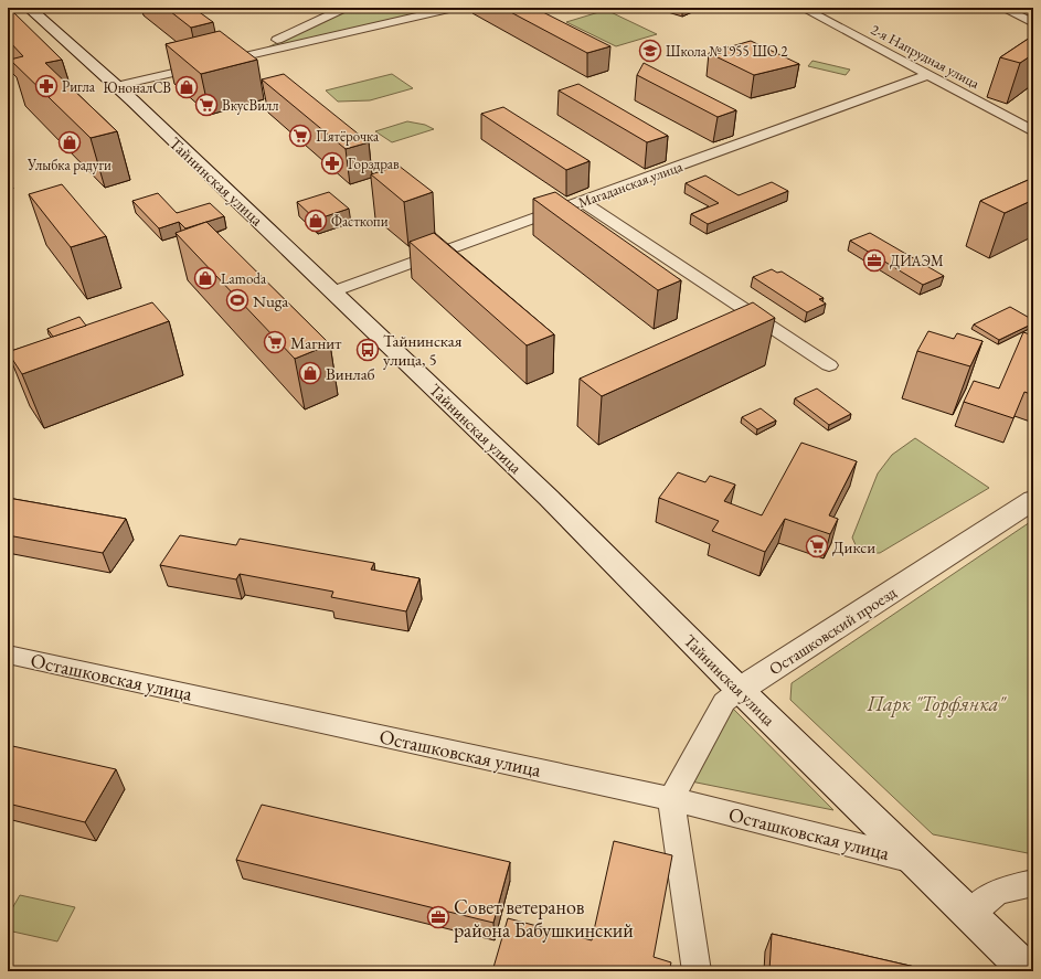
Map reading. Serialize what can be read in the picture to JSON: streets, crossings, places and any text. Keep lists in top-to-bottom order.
{
  "streets": {
    "main road": ["Тайнинская улица", "Осташковский проезд"],
    "street": ["2-я Напрудная улица", "Магаданская улица", "Осташковская улица"]
  },
  "crossings": [
    ["2-я Напрудная улица", "Магаданская улица"],
    ["Тайнинская улица", "Магаданская улица"],
    ["Тайнинская улица", "Осташковский проезд"],
    ["Тайнинская улица", "Осташковская улица"],
    ["Осташковский проезд", "Осташковская улица"]
  ],
  "parks": ["Парк \"Торфянка\""],
  "places": {
    "school or university": ["Школа №1955 ШО 2"],
    "pharmacy": ["Ригла", "Горздрав"],
    "shop": [
      "ЮноналСВ",
      "Улыбка радуги",
      "Фасткопи",
      "Lamoda",
      "Винлаб"
    ],
    "supermarket": [
      "ВкусВилл",
      "Пятёрочка",
      "Магнит",
      "Дикси"
    ],
    "office": ["ДИАЭМ", "Совет ветеранов района Бабушкинский"],
    "sports": ["Nuga"],
    "bus stop": ["Тайнинская улица, 5"]
  }
}
